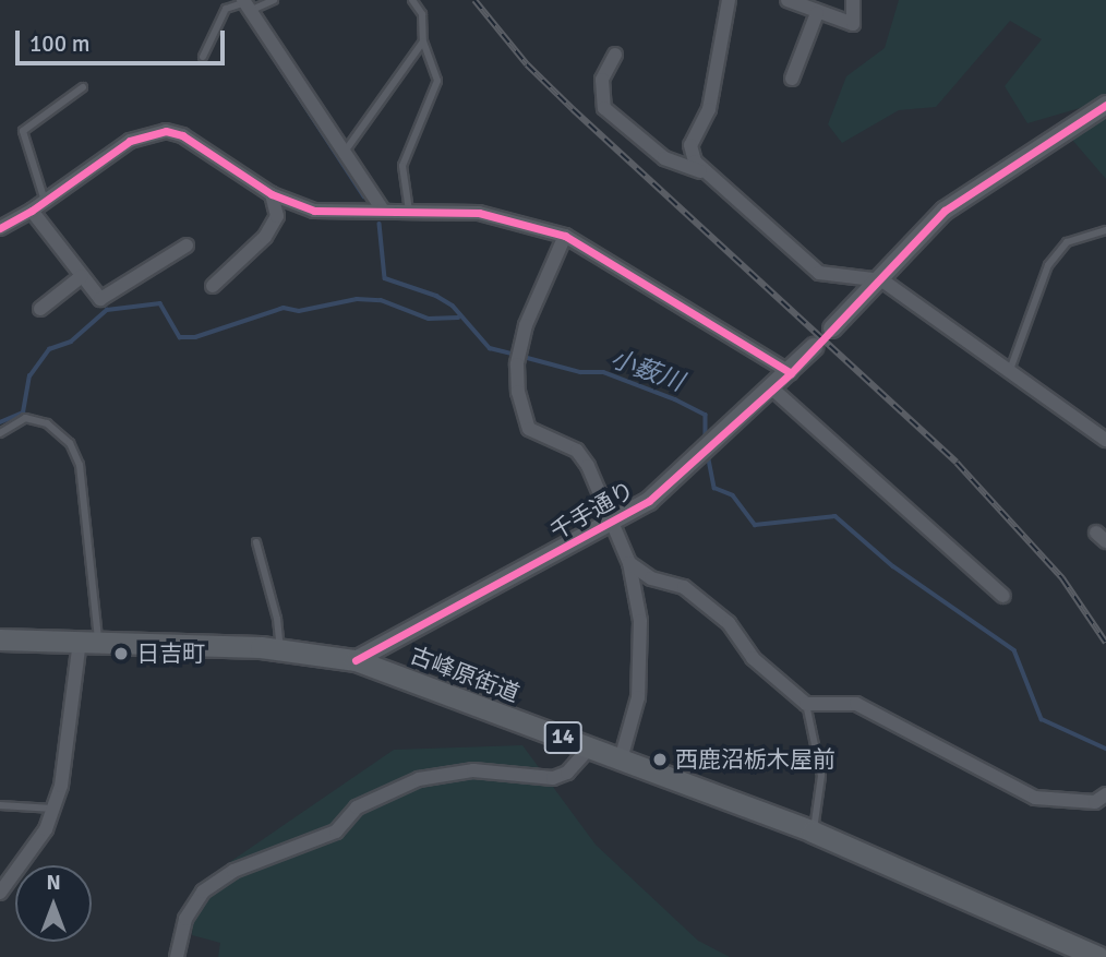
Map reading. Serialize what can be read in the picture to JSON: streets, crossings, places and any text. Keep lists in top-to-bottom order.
{
  "streets": {
    "main road": ["古峰原街道", "14"],
    "street": ["千手通り"]
  },
  "crossings": [
    ["千手通り", "古峰原街道"]
  ],
  "water": ["小薮川"],
  "places": ["日吉町", "西鹿沼栃木屋前"],
  "scale_bar": "100 m",
  "north": "top"
}
